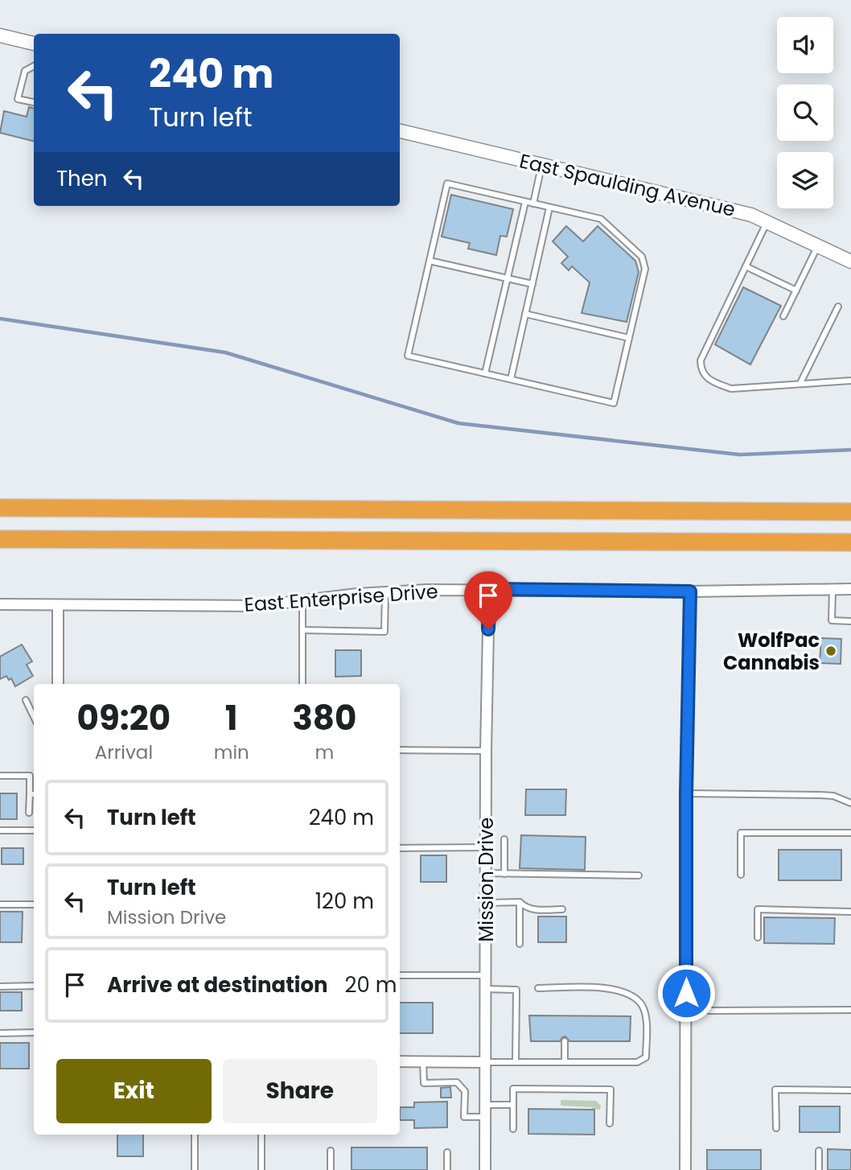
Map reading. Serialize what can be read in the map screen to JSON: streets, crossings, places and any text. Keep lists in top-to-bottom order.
{
  "streets": {
    "street": ["East Spaulding Avenue", "East Enterprise Drive", "Mission Drive"]
  },
  "crossings": [
    ["East Enterprise Drive", "Mission Drive"]
  ],
  "places": ["WolfPac Cannabis"],
  "page": {
    "turn": ["240 m", "Turn left"],
    "then": "Then",
    "eta": [
      "09:20",
      "Arrival",
      "1",
      "min",
      "380",
      "m"
    ],
    "list": [
      {
        "name": "Turn left",
        "value": "240 m"
      },
      {
        "name": "Turn left",
        "note": "Mission Drive",
        "value": "120 m"
      },
      {
        "name": "Arrive at destination",
        "value": "20 m"
      }
    ],
    "buttons": ["Exit", "Share"]
  }
}
